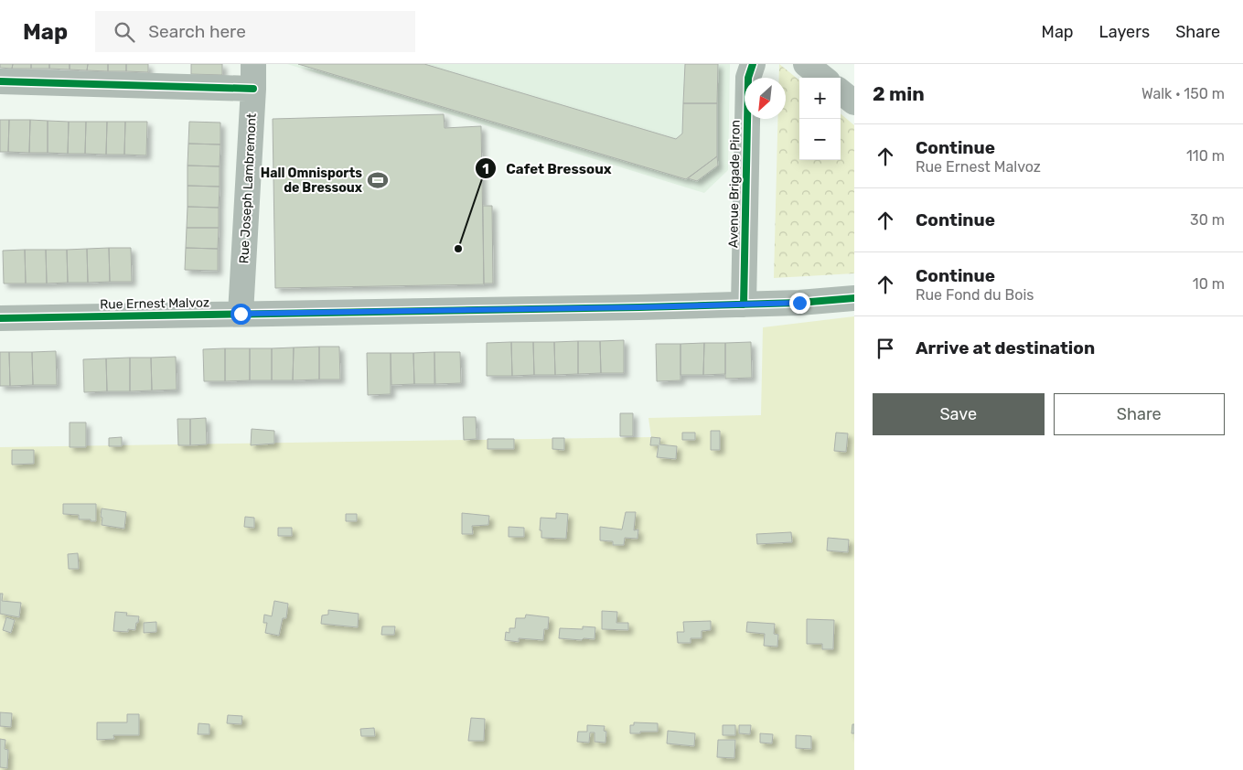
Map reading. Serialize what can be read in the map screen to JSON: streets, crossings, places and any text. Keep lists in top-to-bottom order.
{
  "streets": {
    "street": ["Avenue Brigade Piron", "Rue Joseph Lambremont", "Rue Ernest Malvoz"]
  },
  "crossings": [
    ["Avenue Brigade Piron", "Rue Ernest Malvoz"],
    ["Rue Joseph Lambremont", "Rue Ernest Malvoz"]
  ],
  "places": {
    "sports": ["Hall Omnisports de Bressoux"],
    "other": ["Cafet Bressoux"]
  },
  "north": "bottom left",
  "page": {
    "header": "Map",
    "search": "Search here",
    "nav": ["Map", "Layers", "Share"],
    "heading": ["2 min", "Walk · 150 m"],
    "map_buttons": ["+", "−"],
    "list": [
      ["Continue", "Rue Ernest Malvoz", "110 m"],
      ["Continue", "30 m"],
      ["Continue", "Rue Fond du Bois", "10 m"],
      "Arrive at destination"
    ],
    "buttons": ["Save", "Share"]
  }
}
